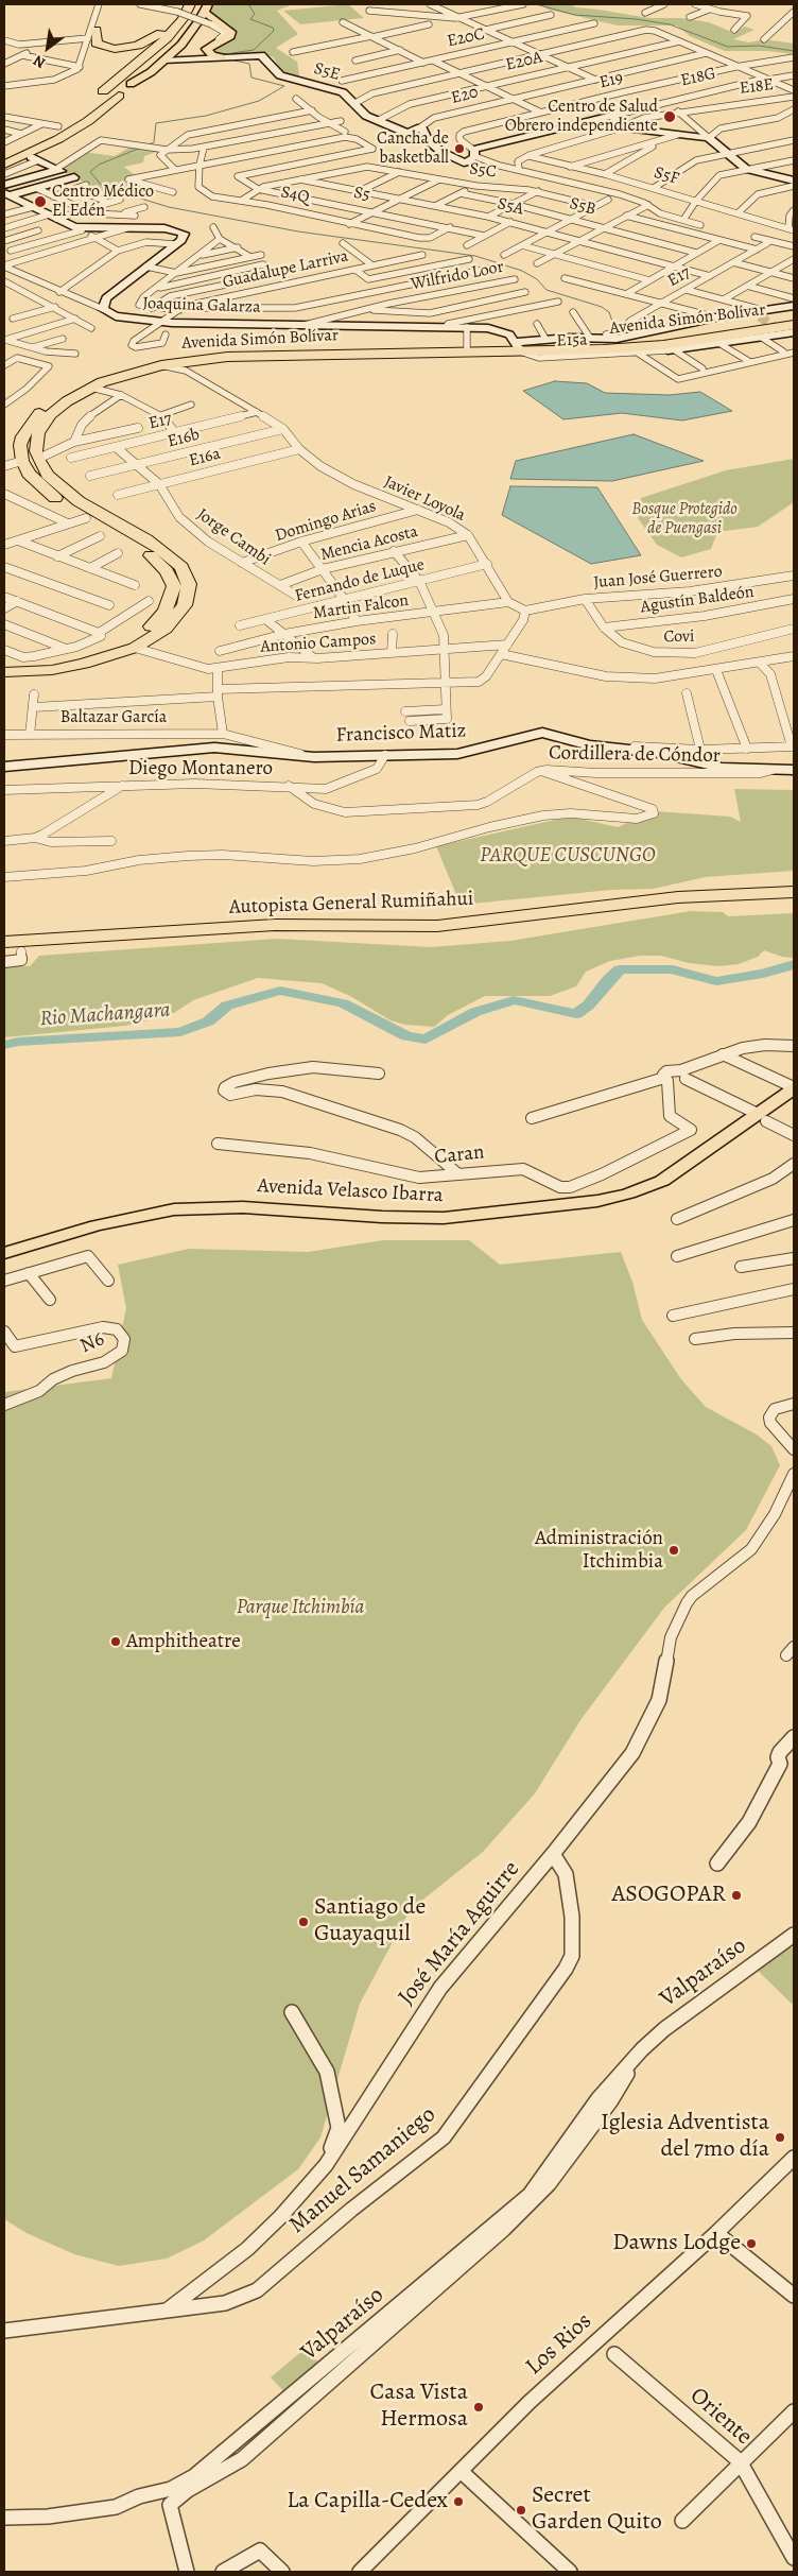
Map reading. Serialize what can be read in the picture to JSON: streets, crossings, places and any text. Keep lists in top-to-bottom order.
{
  "streets": {
    "highway": ["Avenida Simón Bolívar", "Autopista General Rumiñahui"],
    "main road": ["Avenida Velasco Ibarra"],
    "street": [
      "E20C",
      "E20A",
      "S5E",
      "E18G",
      "E19",
      "E18E",
      "E20",
      "S5C",
      "S5F",
      "S5",
      "S4Q",
      "S5A",
      "S5B",
      "Guadalupe Larriva",
      "Wilfrido Loor",
      "E17",
      "Joaquina Galarza",
      "E15a",
      "E16b",
      "E16a",
      "Javier Loyola",
      "Domingo Arias",
      "Jorge Cambi",
      "Mencia Acosta",
      "Juan José Guerrero",
      "Fernando de Luque",
      "Agustín Baldeón",
      "Martin Falcon",
      "Covi",
      "Antonio Campos",
      "Baltazar García",
      "Francisco Matiz",
      "Cordillera de Cóndor",
      "Diego Montanero",
      "Caran",
      "N6",
      "José María Aguirre",
      "Valparaíso",
      "Manuel Samaniego",
      "Los Rios",
      "Oriente"
    ]
  },
  "crossings": [
    ["E20A", "S5E"],
    ["S5E", "E18G"],
    ["S5E", "E20"],
    ["E18G", "E19"],
    ["E18G", "E20"],
    ["E18E", "S5F"],
    ["S5C", "S5A"],
    ["S5", "S4Q"],
    ["S5A", "E17"],
    ["Guadalupe Larriva", "Joaquina Galarza"],
    ["Wilfrido Loor", "Joaquina Galarza"],
    ["E17", "Javier Loyola"],
    ["E17", "Jorge Cambi"],
    ["Joaquina Galarza", "Avenida Simón Bolívar"],
    ["Avenida Simón Bolívar", "E15a"],
    ["Avenida Simón Bolívar", "Javier Loyola"],
    ["E16b", "Javier Loyola"],
    ["E16b", "Jorge Cambi"],
    ["E16a", "Javier Loyola"],
    ["E16a", "Jorge Cambi"],
    ["Javier Loyola", "Domingo Arias"],
    ["Javier Loyola", "Mencia Acosta"],
    ["Javier Loyola", "Fernando de Luque"],
    ["Javier Loyola", "Martin Falcon"],
    ["Domingo Arias", "Jorge Cambi"],
    ["Jorge Cambi", "Mencia Acosta"],
    ["Juan José Guerrero", "Covi"],
    ["Agustín Baldeón", "Covi"],
    ["Baltazar García", "Francisco Matiz"],
    ["Francisco Matiz", "Cordillera de Cóndor"],
    ["Francisco Matiz", "Diego Montanero"],
    ["Cordillera de Cóndor", "Diego Montanero"],
    ["José María Aguirre", "Manuel Samaniego"]
  ],
  "water": ["Rio Machangara"],
  "parks": ["Bosque Protegido de Puengasi", "PARQUE CUSCUNGO", "Parque Itchimbía"],
  "places": [
    "Centro de Salud Obrero independiente",
    "Cancha de basketball",
    "Centro Médico El Edén",
    "Administración Itchimbia",
    "Amphitheatre",
    "ASOGOPAR",
    "Santiago de Guayaquil",
    "Iglesia Adventista del 7mo día",
    "Dawns Lodge",
    "Casa Vista Hermosa",
    "La Capilla-Cedex",
    "Secret Garden Quito"
  ],
  "north": "bottom left"
}
